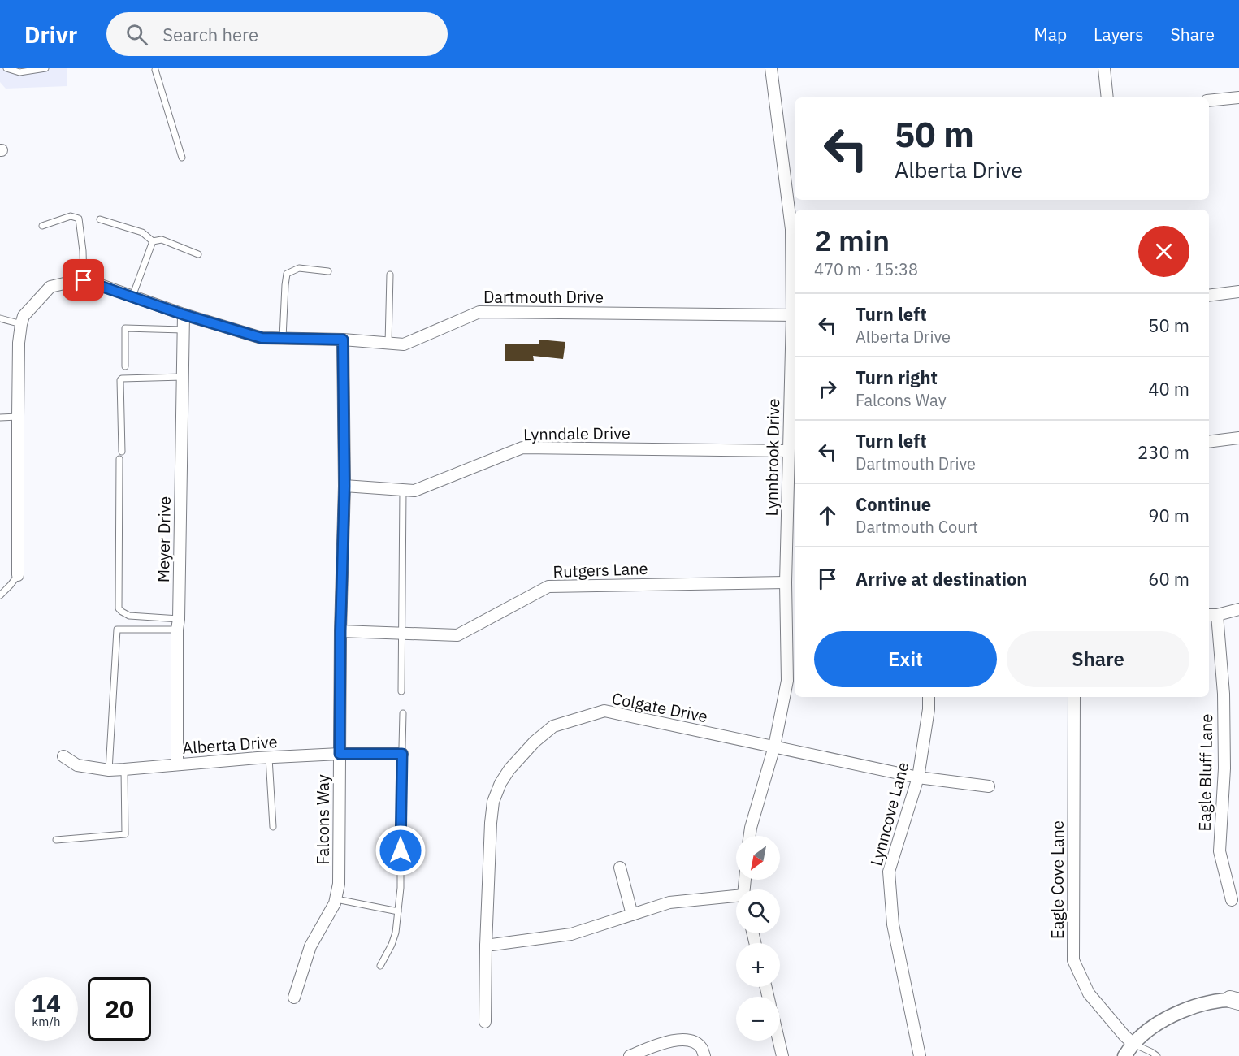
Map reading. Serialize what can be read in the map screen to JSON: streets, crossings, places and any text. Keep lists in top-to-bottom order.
{
  "streets": {
    "street": [
      "Dartmouth Drive",
      "Lynndale Drive",
      "Lynnbrook Drive",
      "Meyer Drive",
      "Rutgers Lane",
      "Colgate Drive",
      "Alberta Drive",
      "Eagle Bluff Lane",
      "Lynncove Lane",
      "Falcons Way",
      "Eagle Cove Lane"
    ]
  },
  "crossings": [
    ["Dartmouth Drive", "Lynnbrook Drive"],
    ["Dartmouth Drive", "Meyer Drive"],
    ["Dartmouth Drive", "Falcons Way"],
    ["Lynndale Drive", "Lynnbrook Drive"],
    ["Lynndale Drive", "Falcons Way"],
    ["Lynnbrook Drive", "Rutgers Lane"],
    ["Lynnbrook Drive", "Colgate Drive"],
    ["Meyer Drive", "Alberta Drive"],
    ["Rutgers Lane", "Falcons Way"],
    ["Colgate Drive", "Lynncove Lane"],
    ["Alberta Drive", "Falcons Way"]
  ],
  "north": "bottom left",
  "page": {
    "header": "Drivr",
    "search": "Search here",
    "nav": ["Map", "Layers", "Share"],
    "turn": ["50 m", "Alberta Drive"],
    "heading": ["2 min", "470 m · 15:38"],
    "list": [
      {
        "name": "Turn left",
        "note": "Alberta Drive",
        "value": "50 m"
      },
      {
        "name": "Turn right",
        "note": "Falcons Way",
        "value": "40 m"
      },
      {
        "name": "Turn left",
        "note": "Dartmouth Drive",
        "value": "230 m"
      },
      {
        "name": "Continue",
        "note": "Dartmouth Court",
        "value": "90 m"
      },
      {
        "name": "Arrive at destination",
        "value": "60 m"
      }
    ],
    "buttons": ["Exit", "Share"],
    "map_buttons": ["+", "−"],
    "speed": "14 km/h",
    "limit": "20"
  }
}
